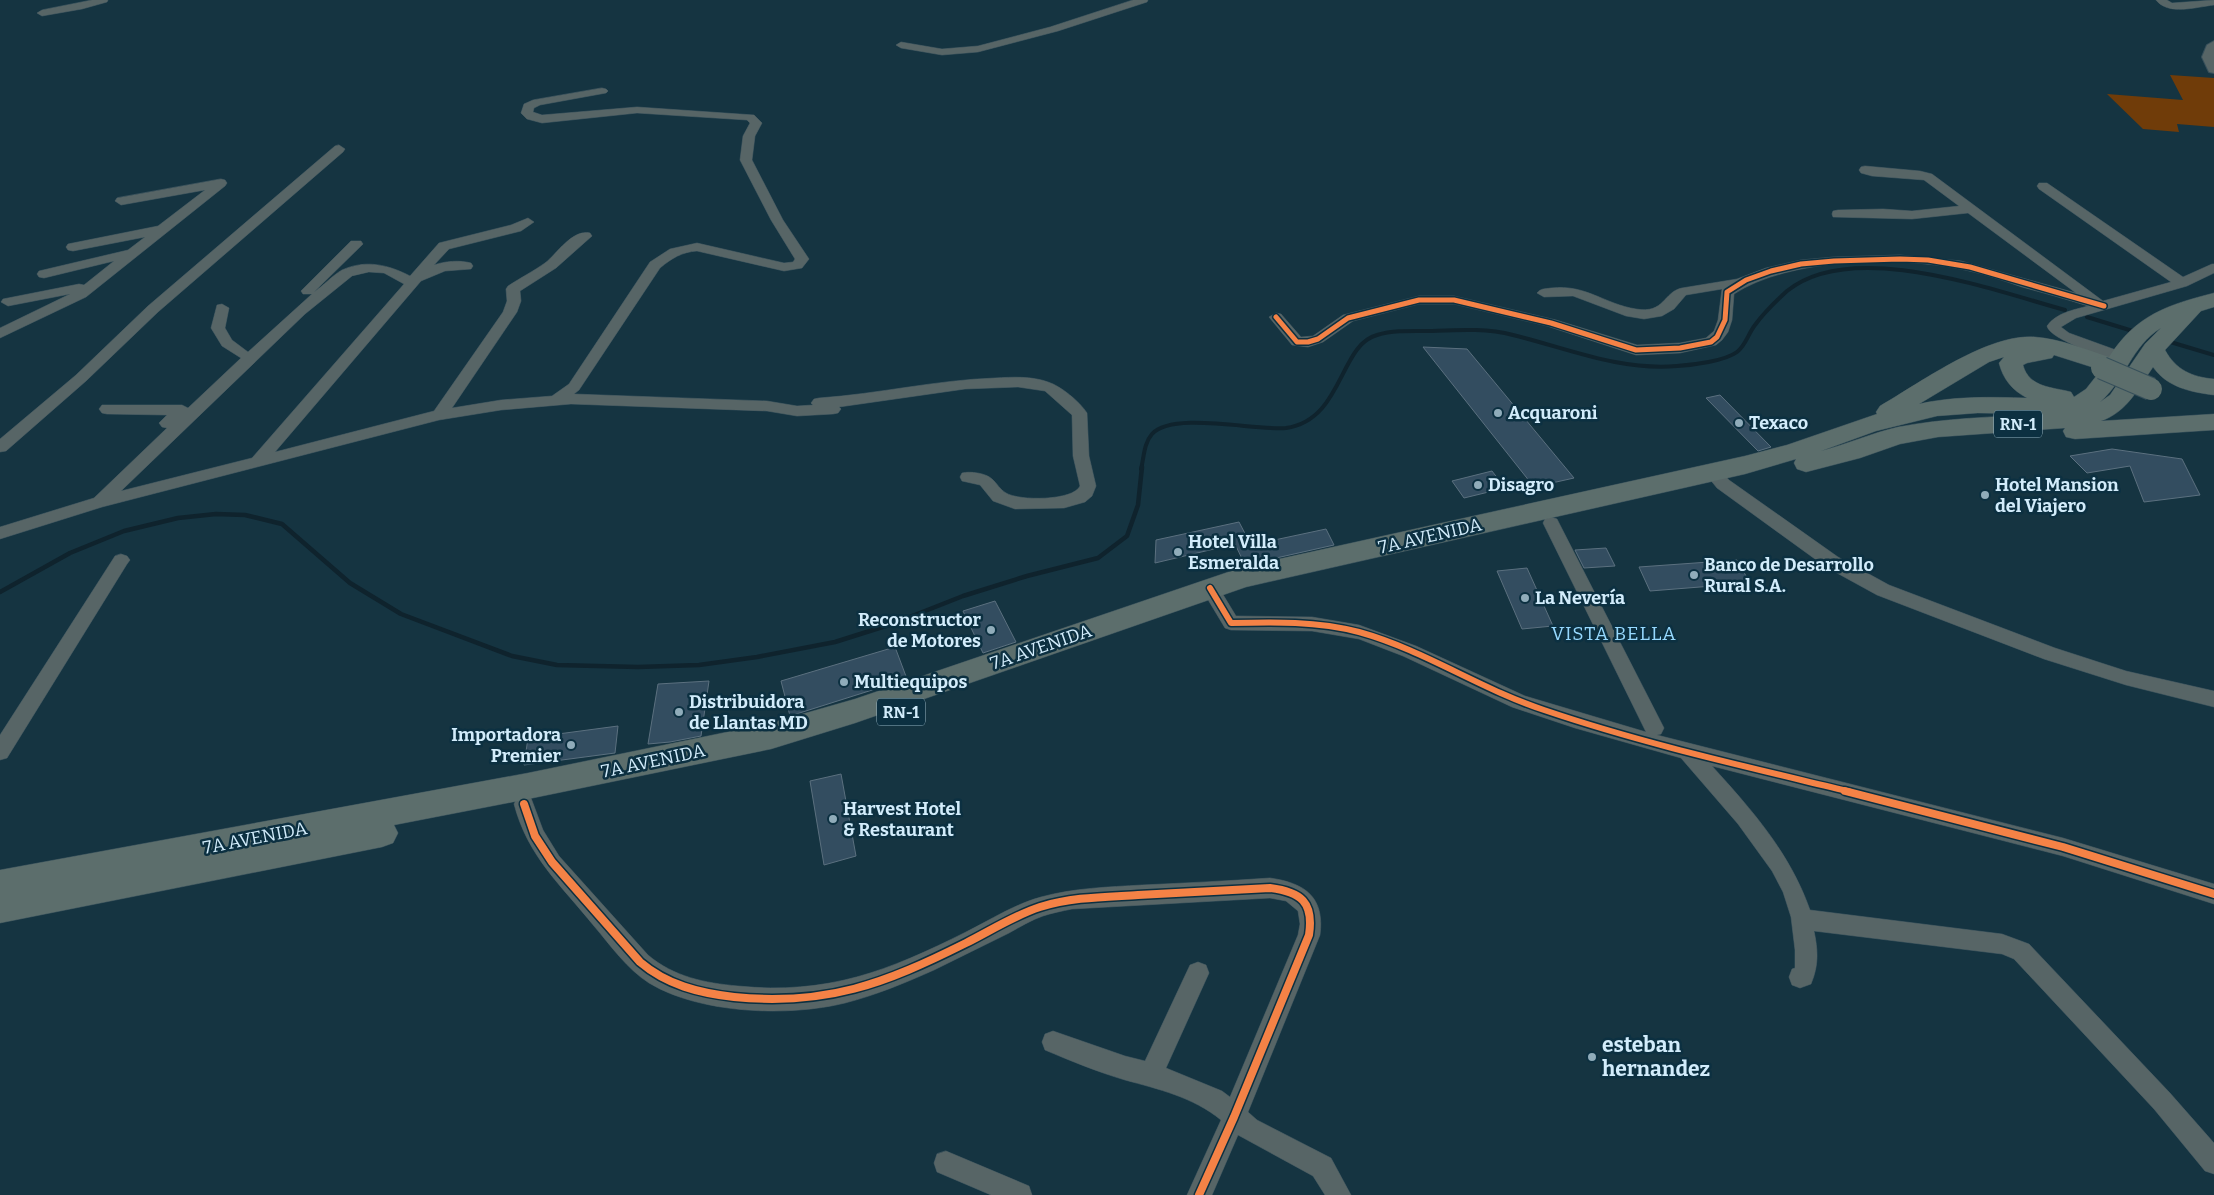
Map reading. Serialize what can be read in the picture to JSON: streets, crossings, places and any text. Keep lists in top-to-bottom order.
{
  "streets": {
    "main road": ["RN-1", "7A AVENIDA"]
  },
  "crossings": [
    ["RN-1", "7A AVENIDA"]
  ],
  "districts": ["VISTA BELLA"],
  "places": [
    "Acquaroni",
    "Texaco",
    "Disagro",
    "Hotel Mansion del Viajero",
    "Hotel Villa Esmeralda",
    "Banco de Desarrollo Rural S.A.",
    "La Nevería",
    "Reconstructor de Motores",
    "Multiequipos",
    "Distribuidora de Llantas MD",
    "Importadora Premier",
    "Harvest Hotel & Restaurant",
    "esteban hernandez"
  ]
}
